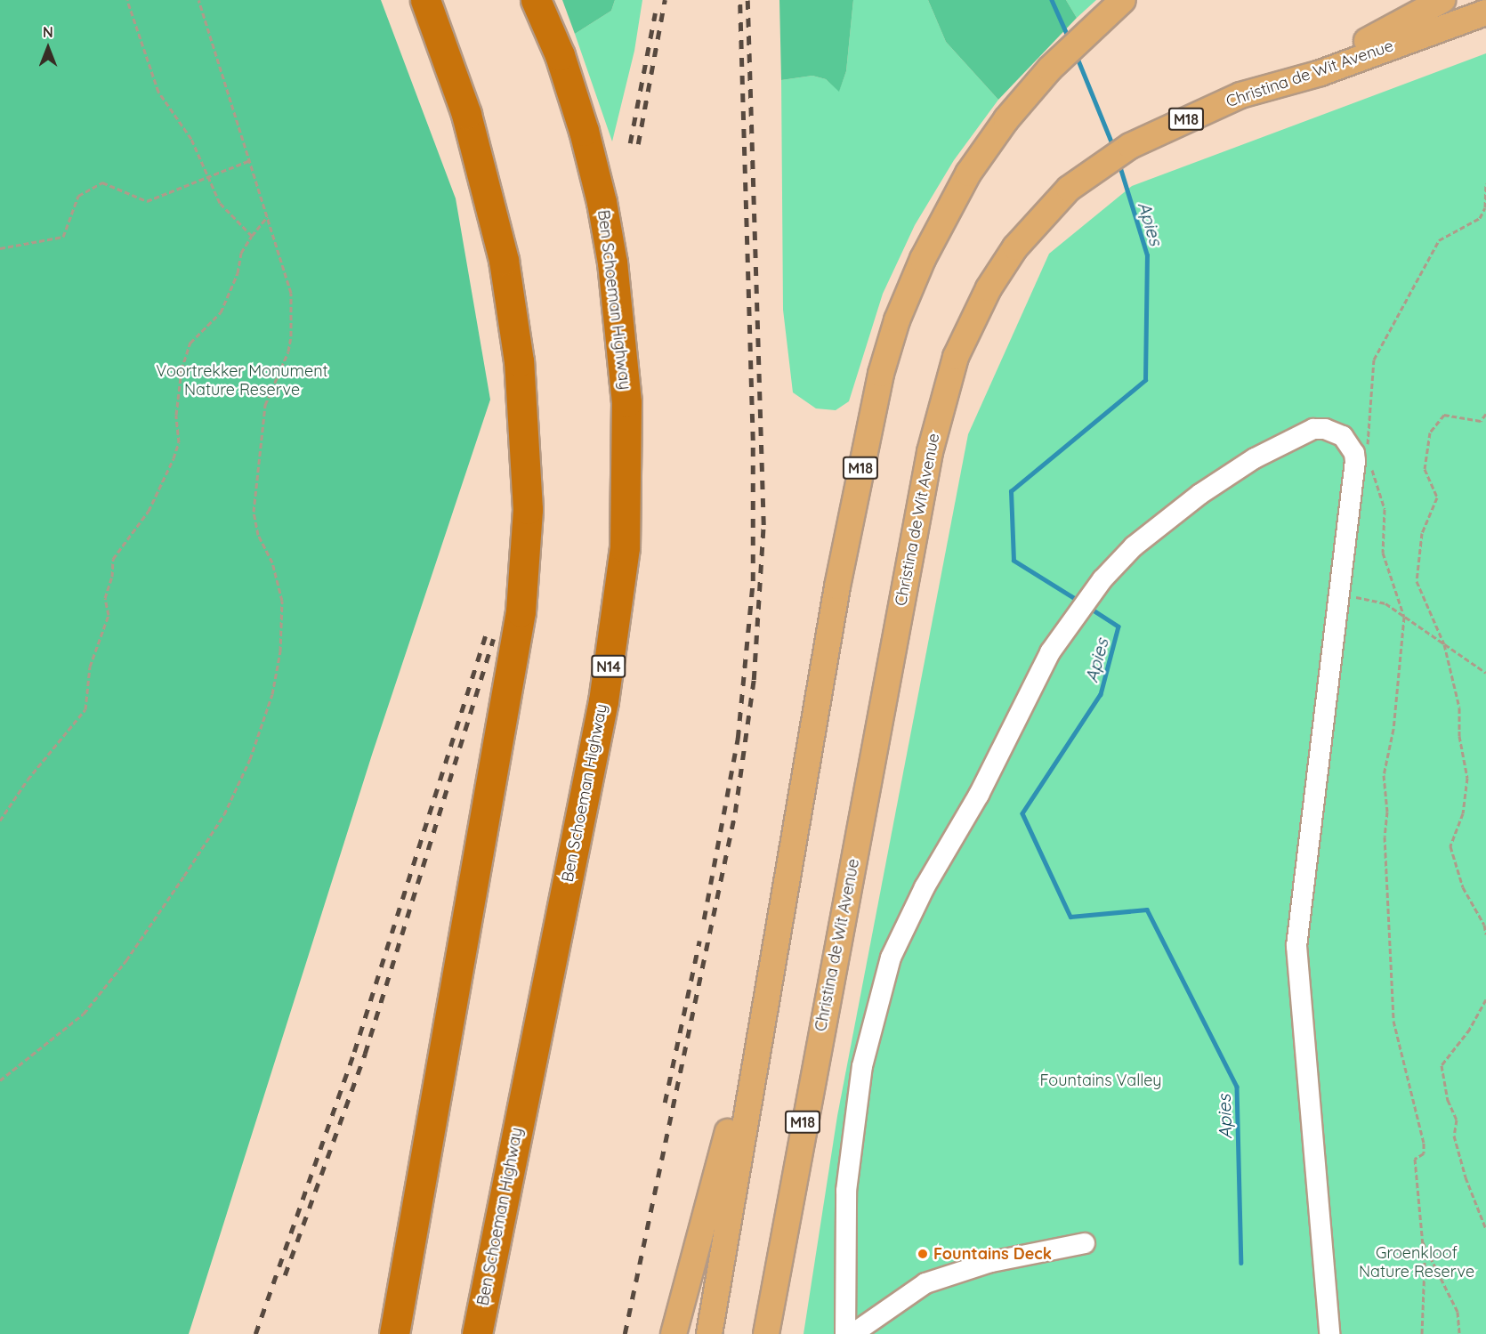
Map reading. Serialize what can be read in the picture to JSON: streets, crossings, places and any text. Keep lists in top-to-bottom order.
{
  "streets": {
    "highway": ["Ben Schoeman Highway", "N14"],
    "main road": ["Christina de Wit Avenue", "M18"]
  },
  "water": ["Apies"],
  "parks": ["Voortrekker Monument Nature Reserve", "Fountains Valley", "Groenkloof Nature Reserve"],
  "places": ["Fountains Deck"],
  "north": "top"
}
